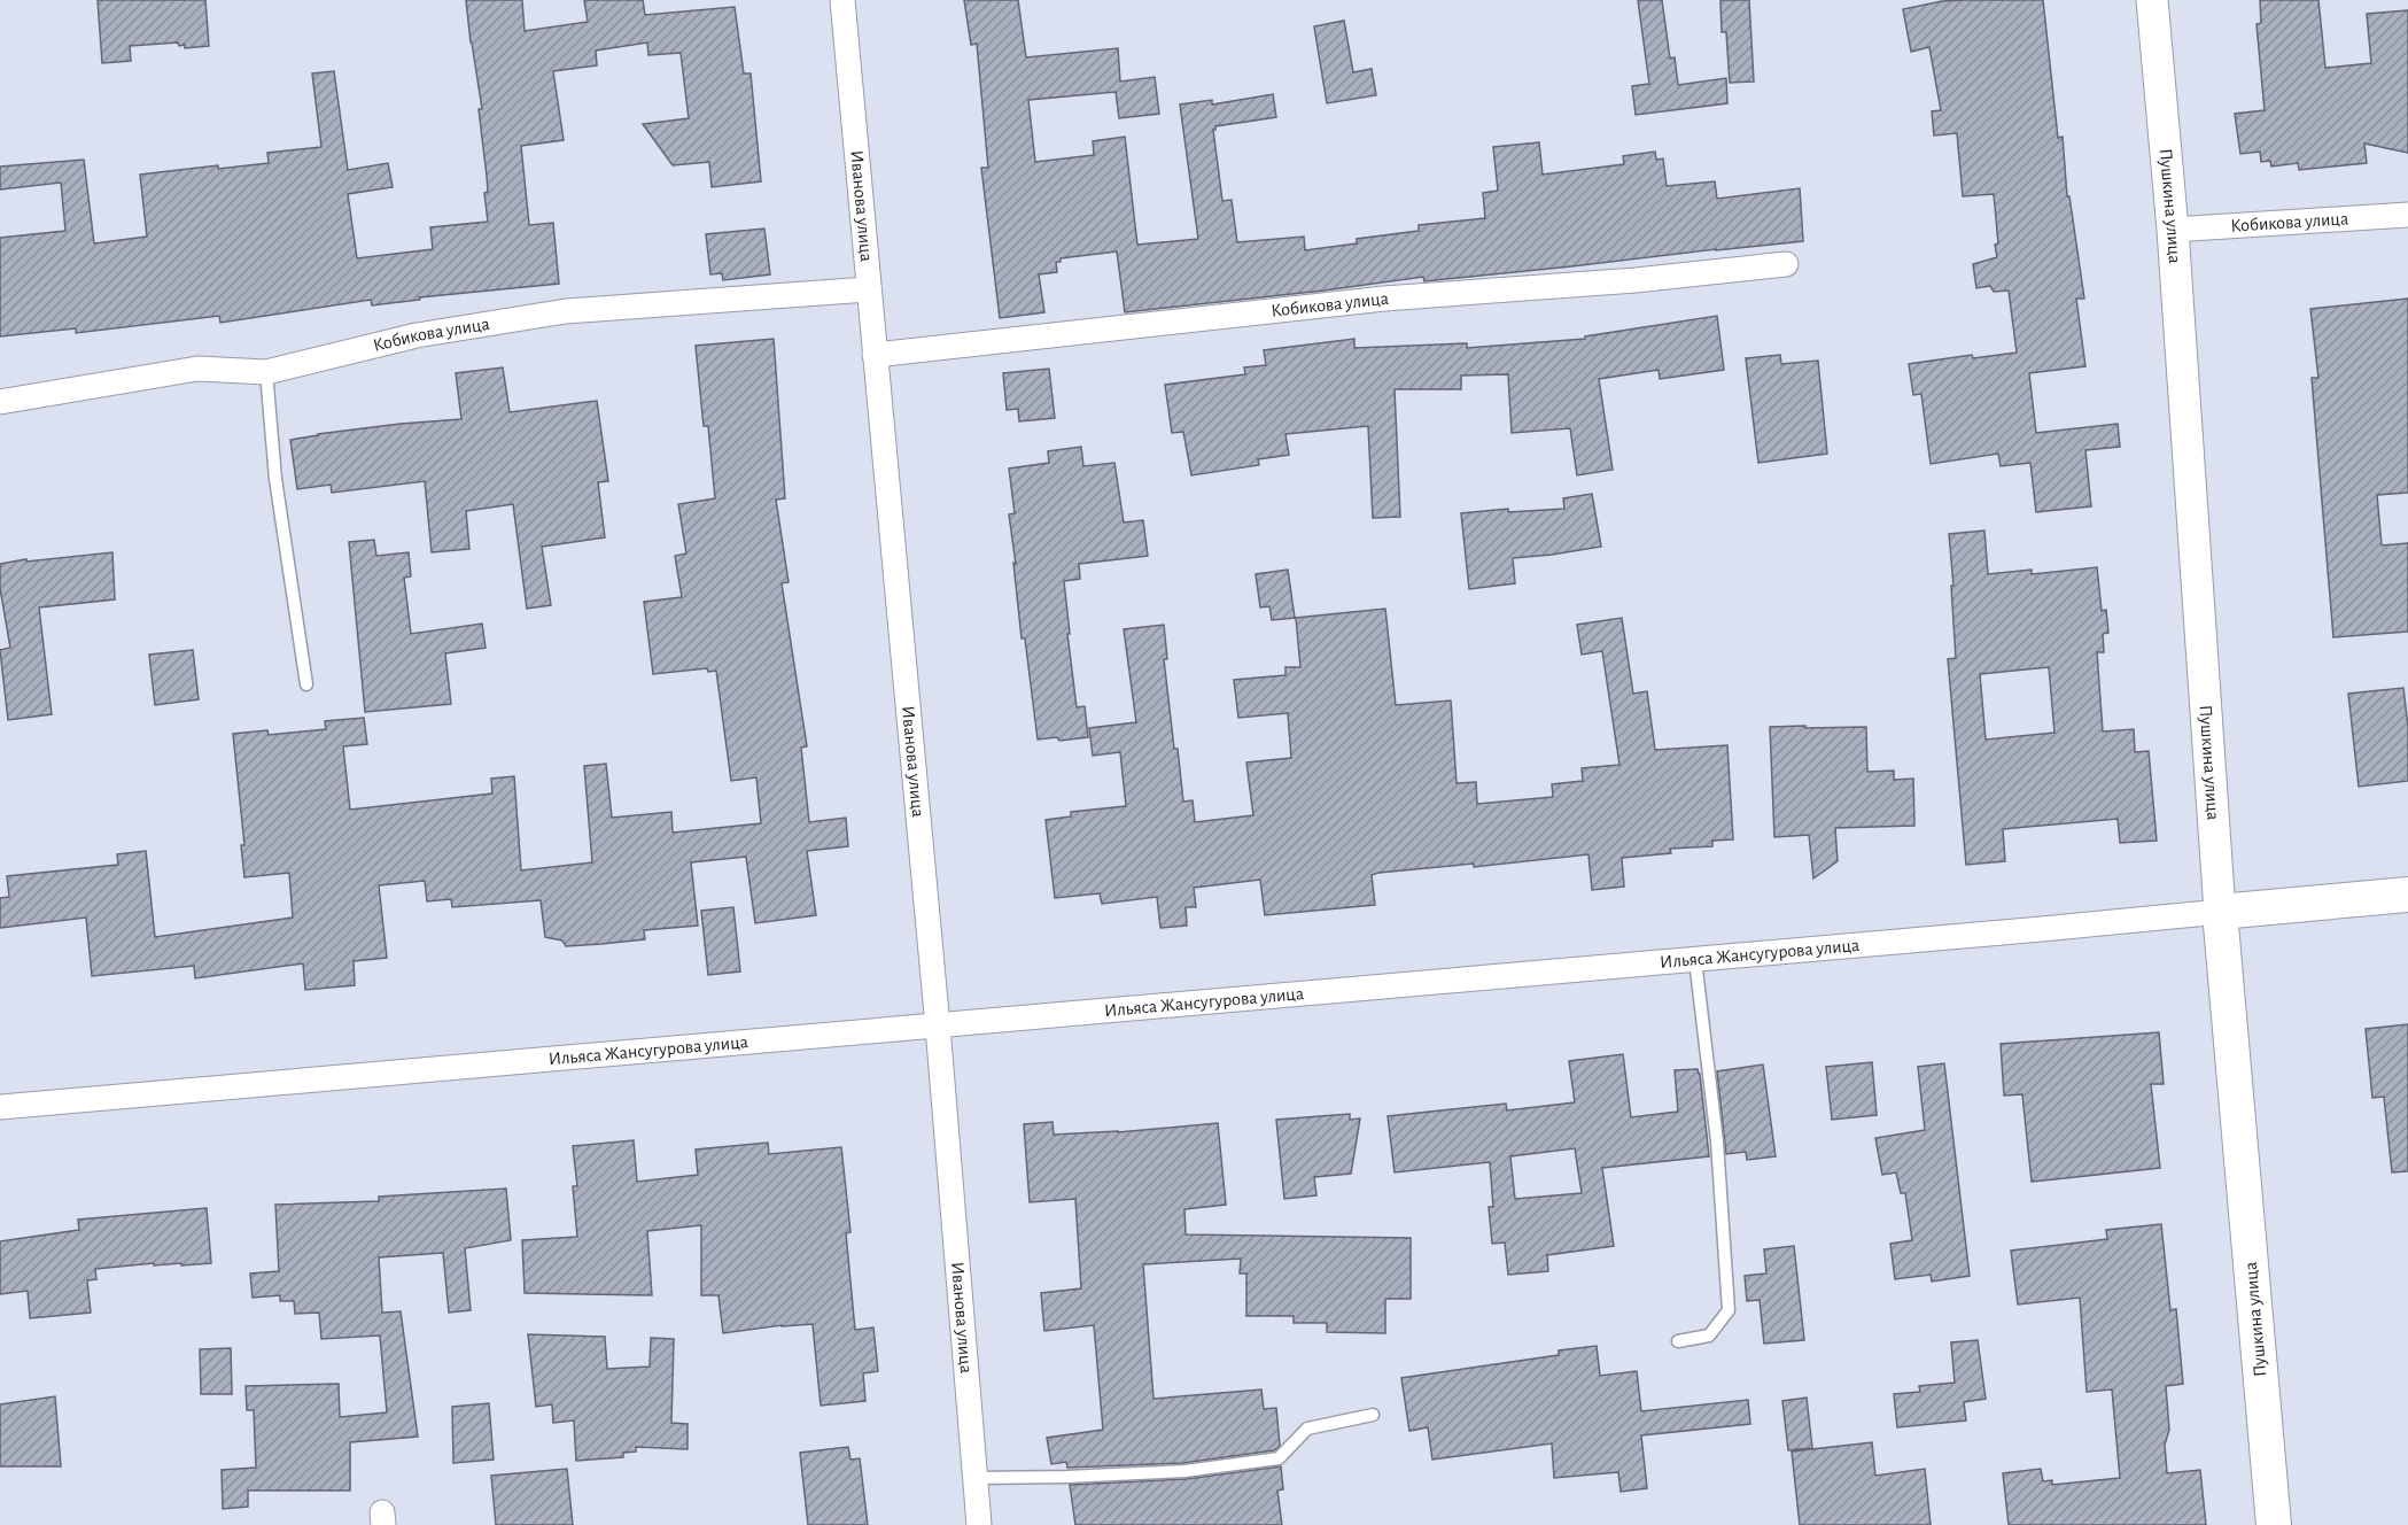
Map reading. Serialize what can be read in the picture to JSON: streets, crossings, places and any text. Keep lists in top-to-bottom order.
{
  "streets": {
    "main road": ["Пушкина улица", "Ильяса Жансугурова улица"],
    "street": ["Иванова улица", "Кобикова улица"]
  },
  "crossings": [
    ["Пушкина улица", "Кобикова улица"],
    ["Пушкина улица", "Ильяса Жансугурова улица"],
    ["Иванова улица", "Кобикова улица"],
    ["Иванова улица", "Ильяса Жансугурова улица"]
  ]
}
